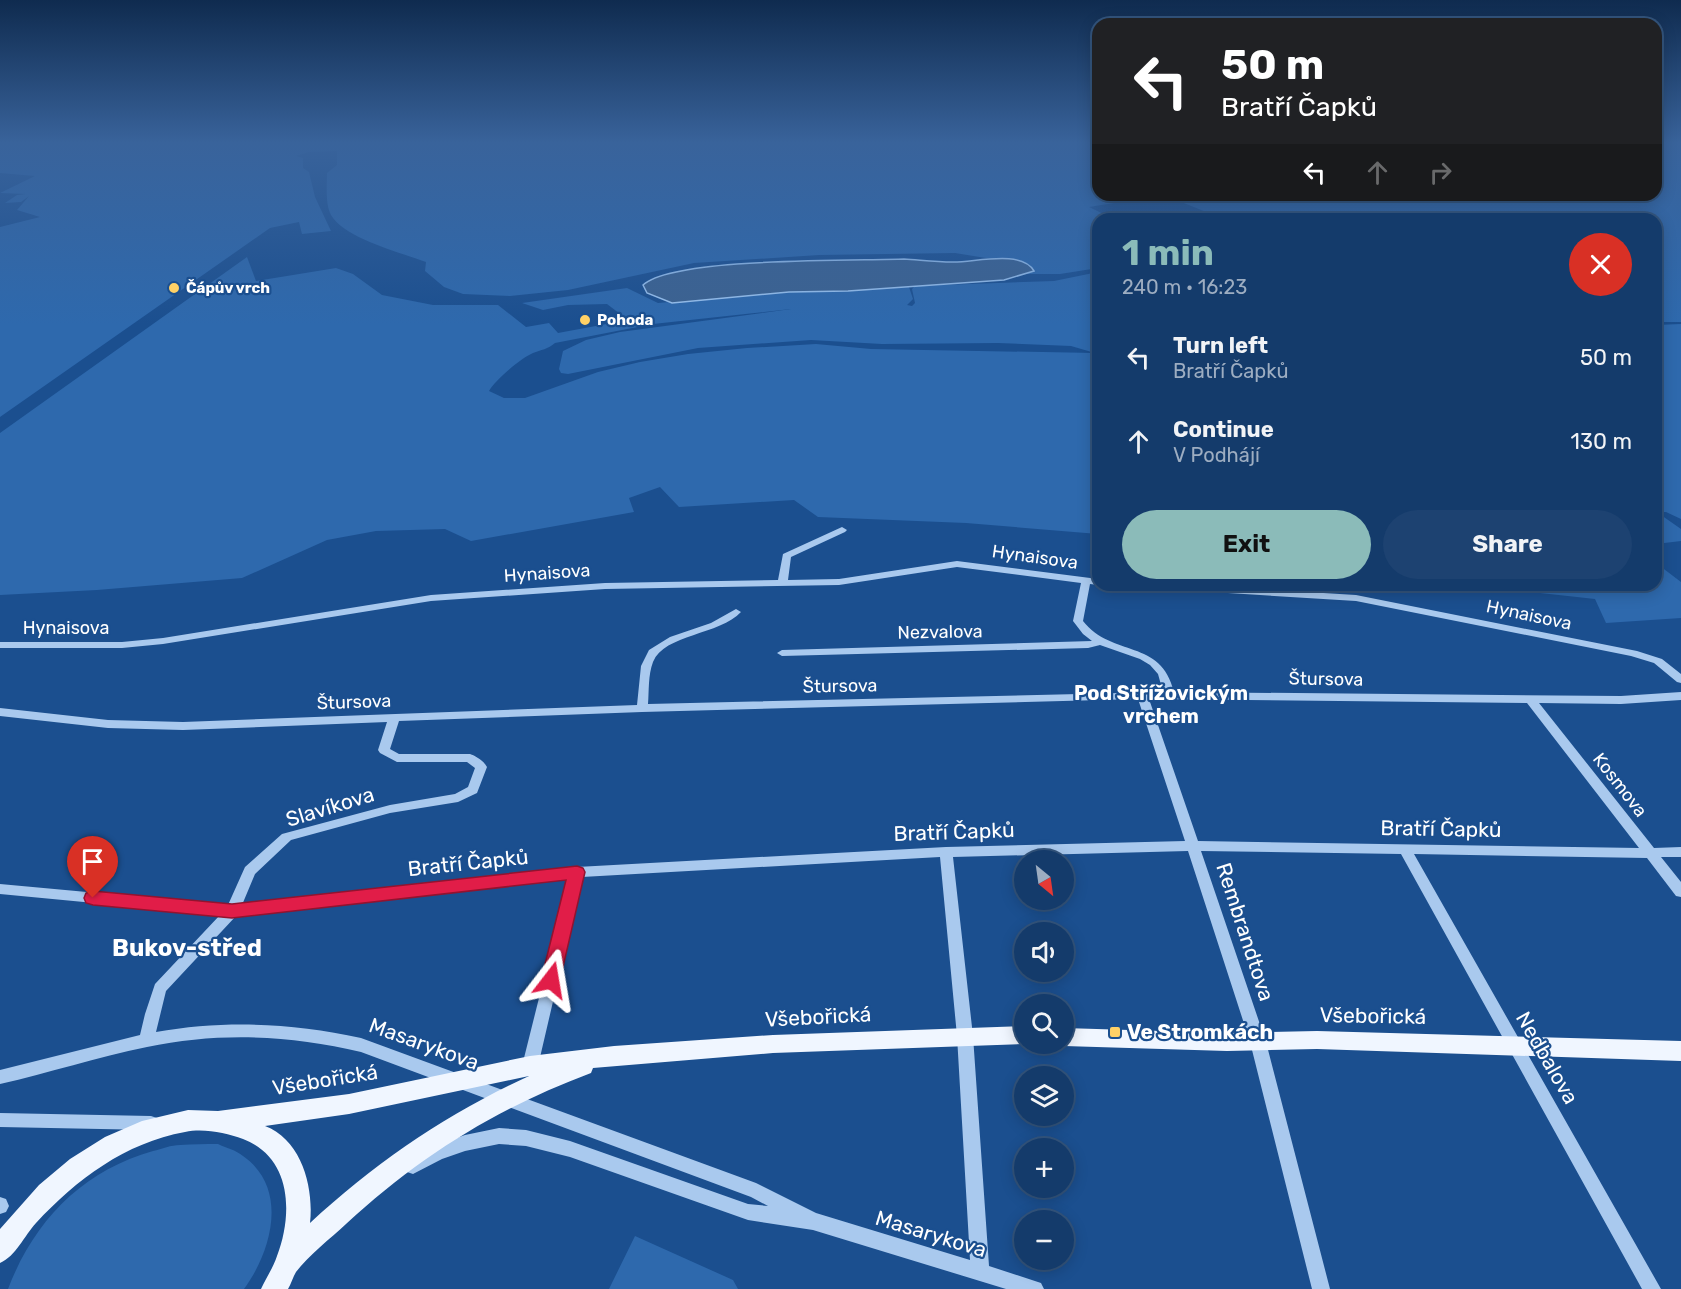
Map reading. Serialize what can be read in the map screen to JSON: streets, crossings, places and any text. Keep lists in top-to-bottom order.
{
  "streets": {
    "main road": ["Všebořická"],
    "street": [
      "Hynaisova",
      "Nezvalova",
      "Štursova",
      "Kosmova",
      "Slavíkova",
      "Bratří Čapků",
      "Rembrandtova",
      "Masarykova",
      "Nedbalova"
    ]
  },
  "crossings": [
    ["Hynaisova", "Nezvalova"],
    ["Nezvalova", "Štursova"],
    ["Štursova", "Kosmova"],
    ["Štursova", "Slavíkova"],
    ["Štursova", "Rembrandtova"],
    ["Kosmova", "Bratří Čapků"],
    ["Slavíkova", "Bratří Čapků"],
    ["Slavíkova", "Masarykova"],
    ["Bratří Čapků", "Rembrandtova"],
    ["Bratří Čapků", "Nedbalova"],
    ["Rembrandtova", "Všebořická"],
    ["Všebořická", "Masarykova"],
    ["Všebořická", "Nedbalova"]
  ],
  "districts": ["Pod Střížovickým vrchem", "Bukov-střed"],
  "places": {
    "other": ["Čápův vrch", "Pohoda"],
    "transit": ["Ve Stromkách"]
  },
  "north": "bottom right",
  "page": {
    "turn": ["50 m", "Bratří Čapků"],
    "heading": ["1 min", "240 m · 16:23"],
    "list": [
      {
        "name": "Turn left",
        "note": "Bratří Čapků",
        "value": "50 m"
      },
      {
        "name": "Continue",
        "note": "V Podhájí",
        "value": "130 m"
      }
    ],
    "buttons": ["Exit", "Share"],
    "map_buttons": ["+", "−"]
  }
}
